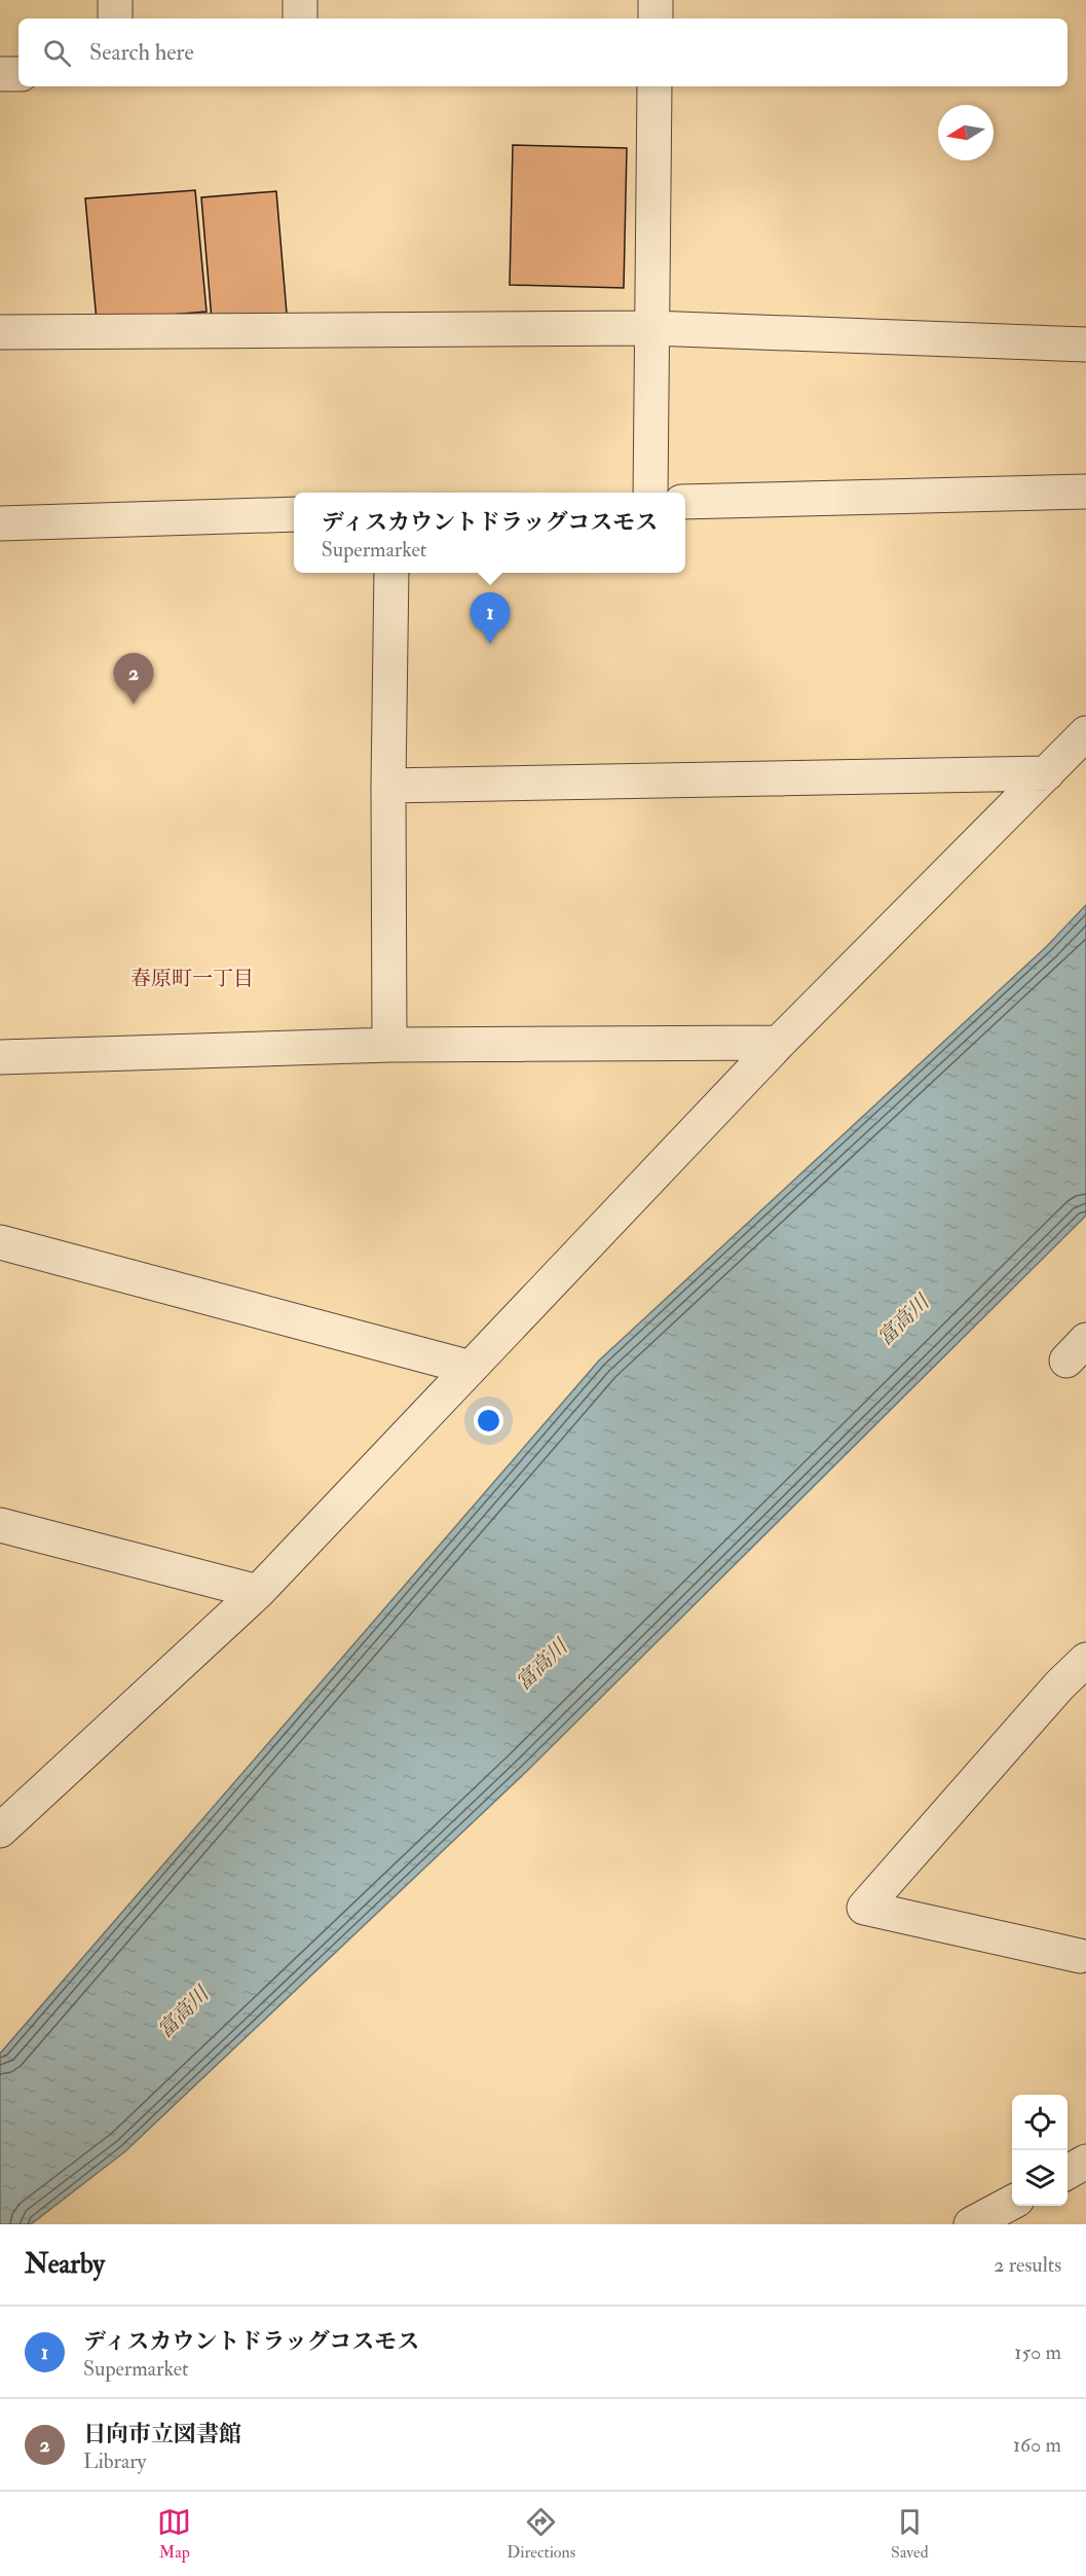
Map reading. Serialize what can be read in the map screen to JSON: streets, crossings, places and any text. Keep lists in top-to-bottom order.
{
  "districts": ["春原町一丁目"],
  "water": ["富高川"],
  "north": "left",
  "page": {
    "search": "Search here",
    "popup": ["ディスカウントドラッグコスモス", "Supermarket"],
    "pins": ["1", "2"],
    "heading": ["Nearby", "2 results"],
    "list": [
      {
        "mark": "1",
        "name": "ディスカウントドラッグコスモス",
        "note": "Supermarket",
        "value": "150 m"
      },
      {
        "mark": "2",
        "name": "日向市立図書館",
        "note": "Library",
        "value": "160 m"
      }
    ],
    "nav": ["Map", "Directions", "Saved"]
  }
}
